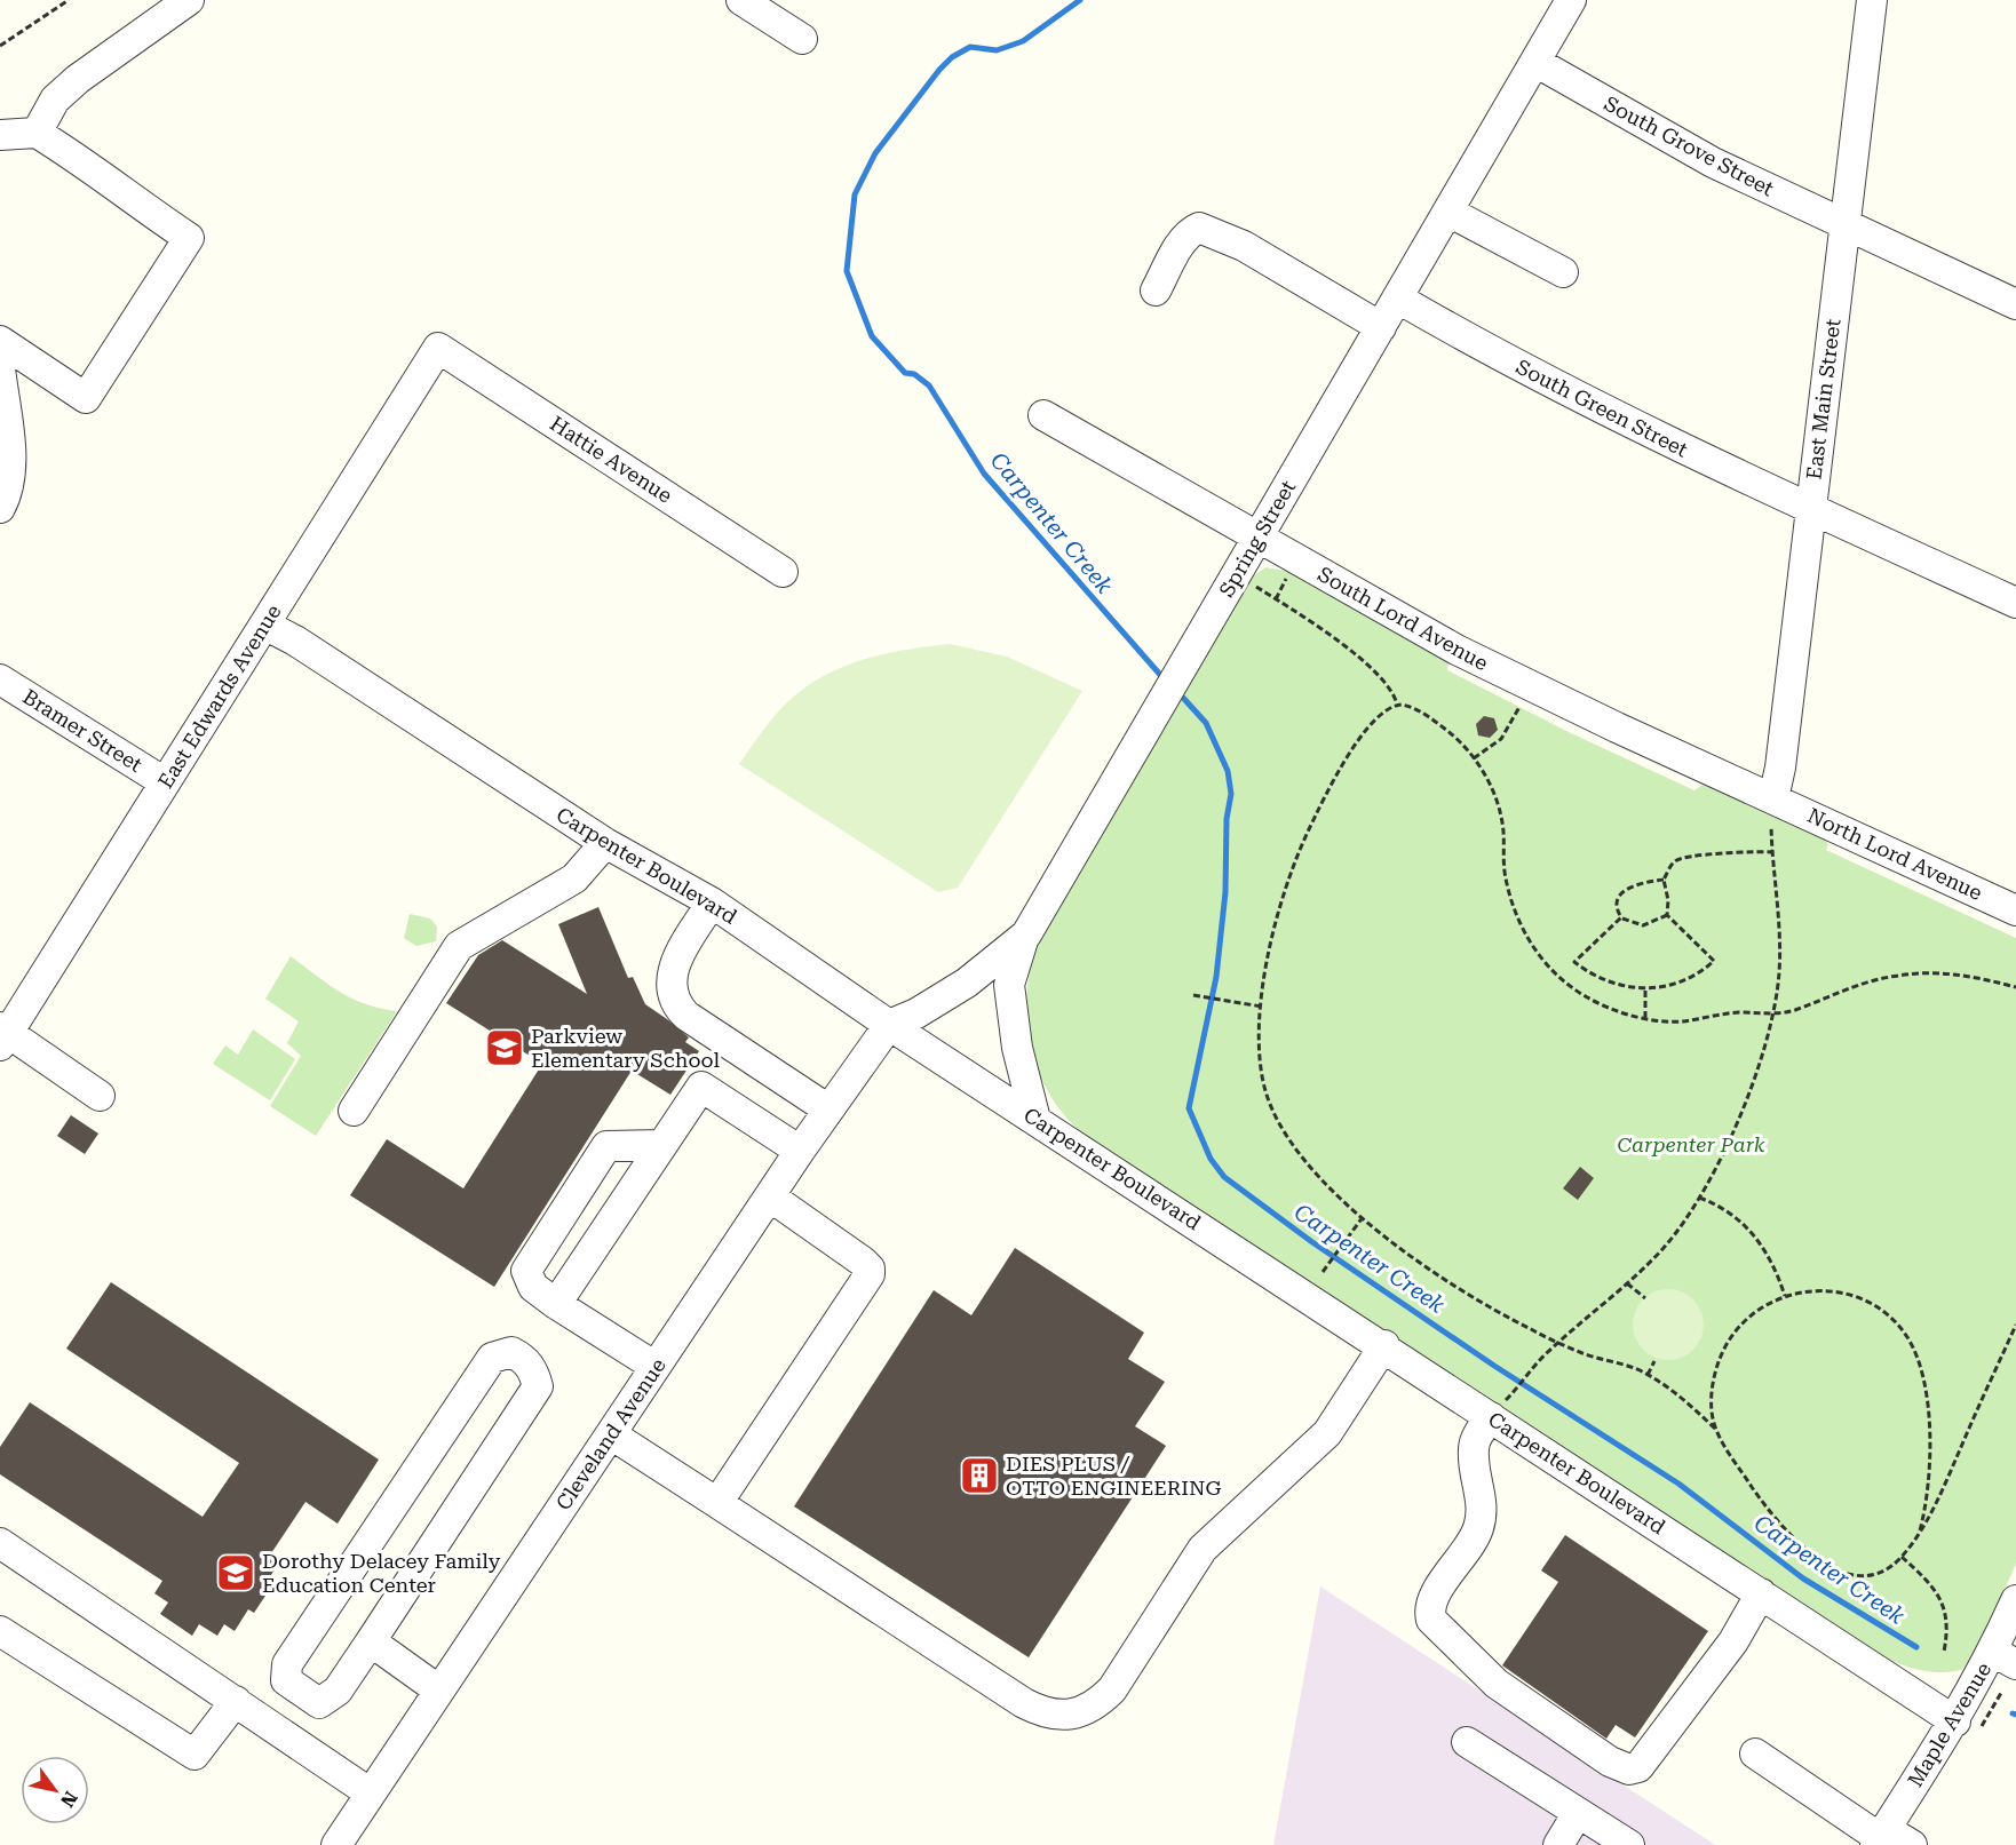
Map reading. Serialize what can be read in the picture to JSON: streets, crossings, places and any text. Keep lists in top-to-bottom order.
{
  "streets": {
    "street": [
      "South Grove Street",
      "East Main Street",
      "South Green Street",
      "Hattie Avenue",
      "Spring Street",
      "South Lord Avenue",
      "East Edwards Avenue",
      "Bramer Street",
      "North Lord Avenue",
      "Carpenter Boulevard",
      "Cleveland Avenue",
      "Maple Avenue"
    ]
  },
  "crossings": [
    ["South Grove Street", "East Main Street"],
    ["South Grove Street", "Spring Street"],
    ["East Main Street", "South Green Street"],
    ["East Main Street", "South Lord Avenue"],
    ["East Main Street", "North Lord Avenue"],
    ["South Green Street", "Spring Street"],
    ["Hattie Avenue", "East Edwards Avenue"],
    ["Spring Street", "South Lord Avenue"],
    ["Spring Street", "Carpenter Boulevard"],
    ["Spring Street", "Cleveland Avenue"],
    ["South Lord Avenue", "North Lord Avenue"],
    ["East Edwards Avenue", "Bramer Street"],
    ["East Edwards Avenue", "Carpenter Boulevard"],
    ["Carpenter Boulevard", "Cleveland Avenue"],
    ["Carpenter Boulevard", "Maple Avenue"]
  ],
  "water": ["Carpenter Creek"],
  "parks": ["Carpenter Park"],
  "places": {
    "school or university": ["Parkview Elementary School", "Dorothy Delacey Family Education Center"],
    "building": ["DIES PLUS / OTTO ENGINEERING"]
  },
  "north": "bottom right"
}
